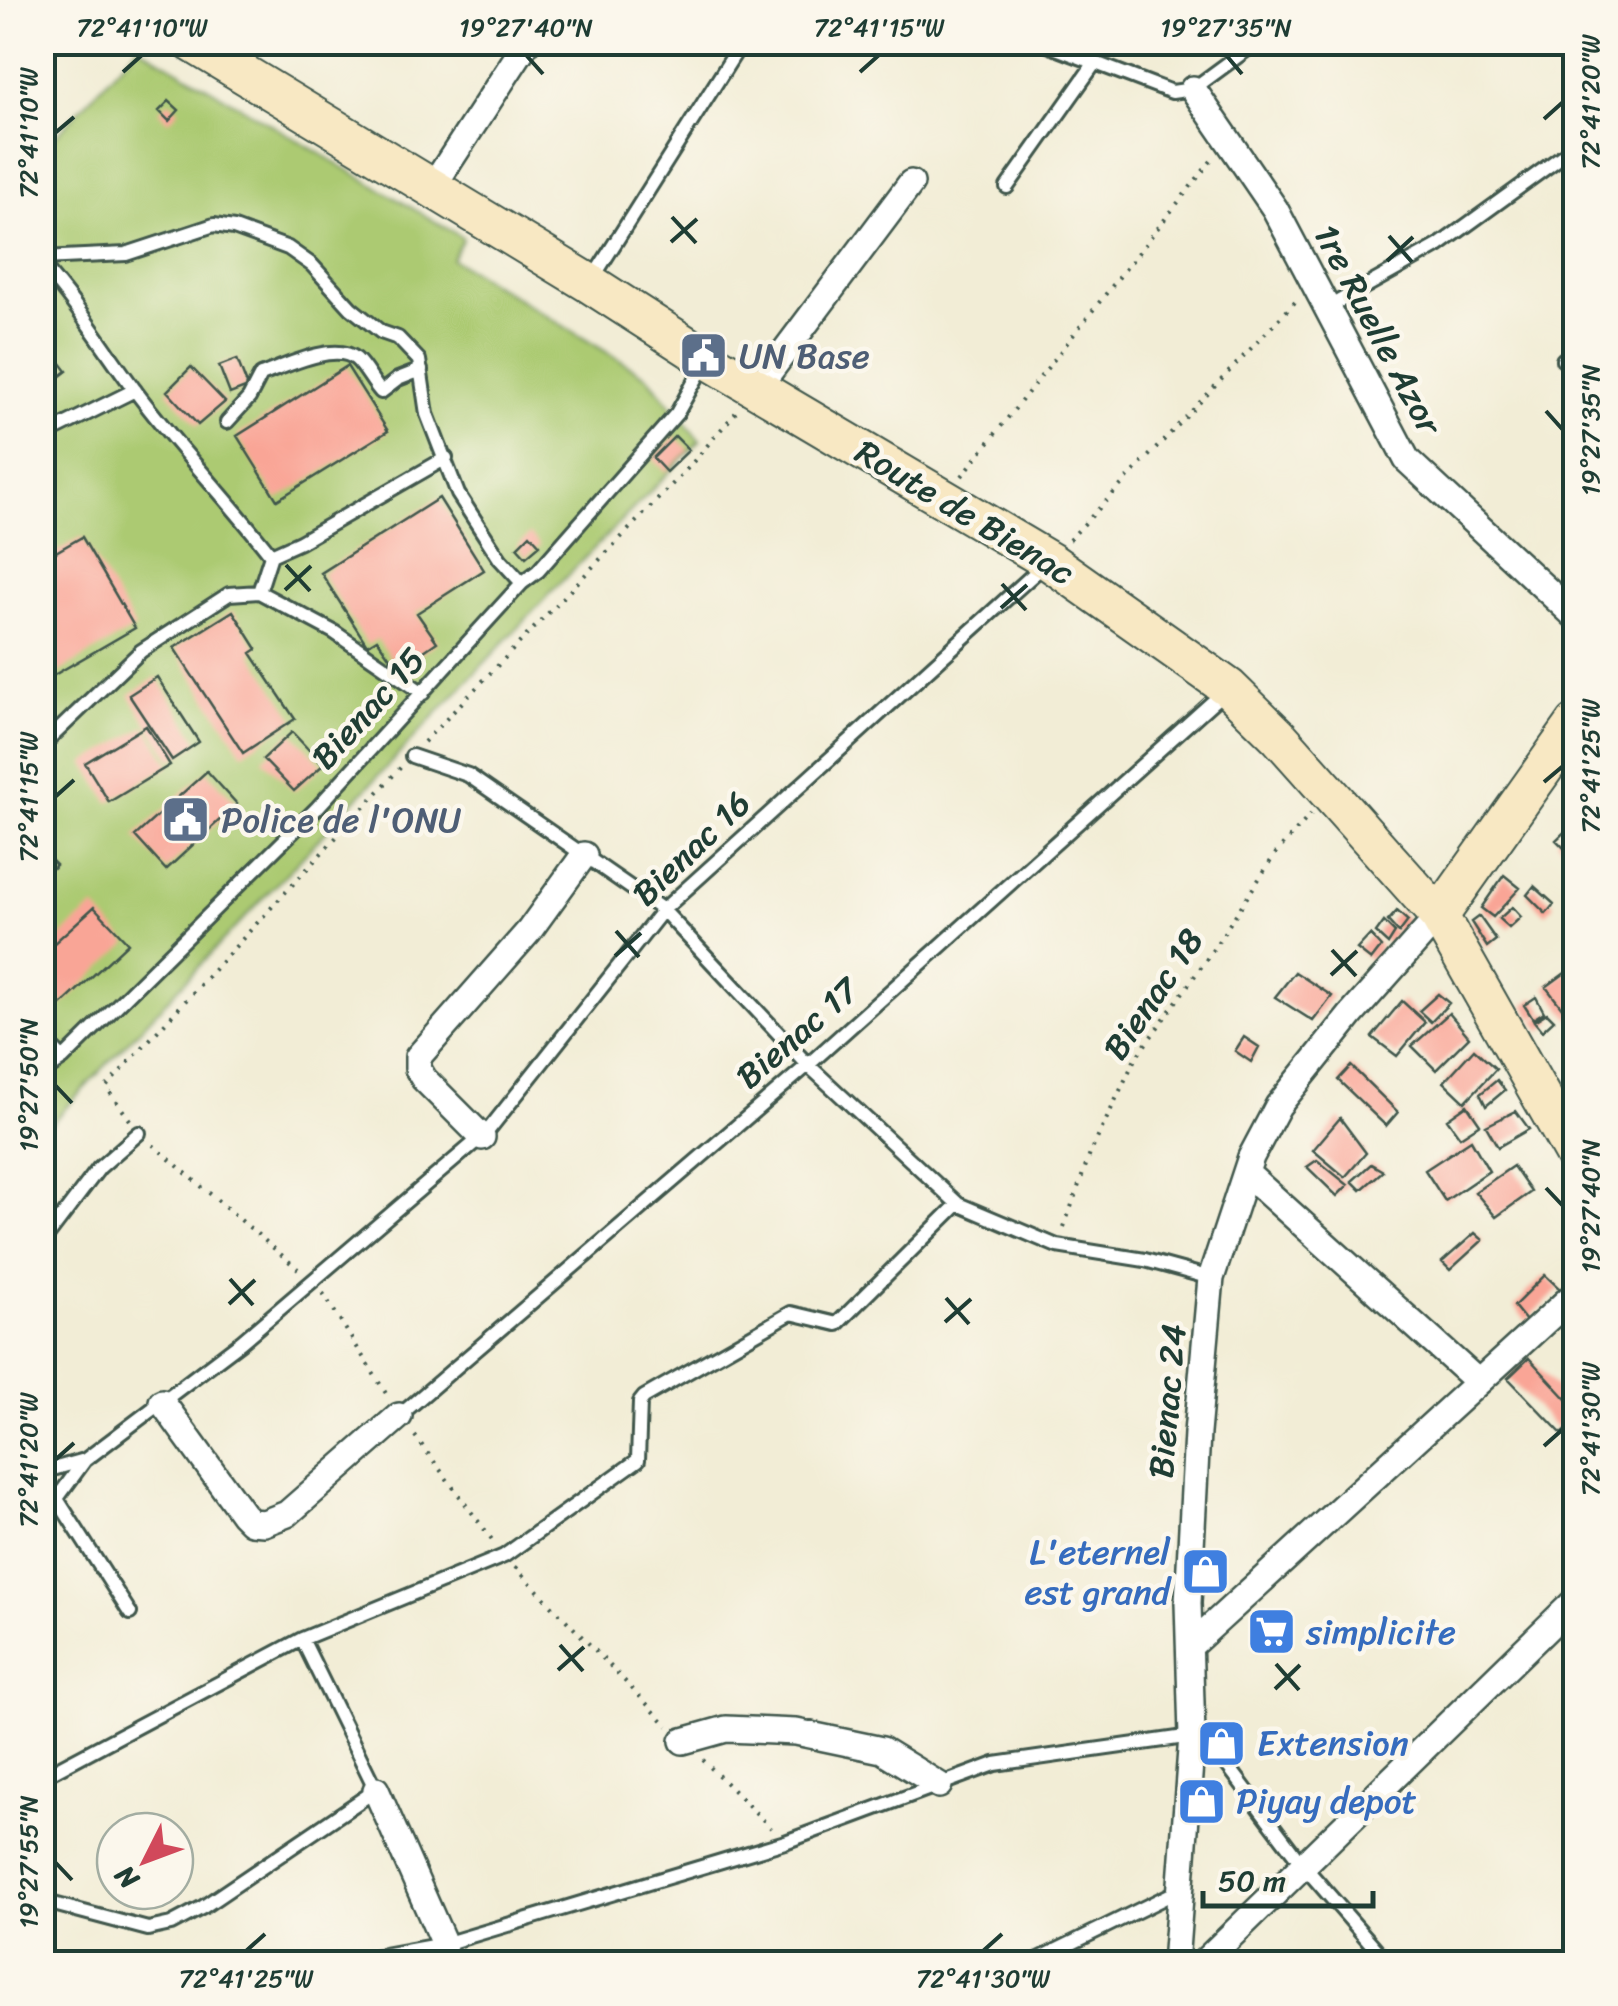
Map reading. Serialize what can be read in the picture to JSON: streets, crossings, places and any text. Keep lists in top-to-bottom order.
{
  "streets": {
    "main road": ["Route de Bienac"],
    "street": ["1re Ruelle Azor", "Bienac 24"],
    "lane": ["Bienac 15", "Bienac 16", "Bienac 17"],
    "path": ["Bienac 18"]
  },
  "crossings": [
    ["Route de Bienac", "Bienac 15"],
    ["Route de Bienac", "Bienac 16"],
    ["Route de Bienac", "Bienac 18"],
    ["Route de Bienac", "Bienac 17"],
    ["Route de Bienac", "Bienac 24"]
  ],
  "places": {
    "public building": ["UN Base", "Police de l'ONU"],
    "shop": ["L'eternel est grand", "Extension", "Piyay depot"],
    "supermarket": ["simplicite"]
  },
  "scale_bar": "50 m",
  "north": "bottom left",
  "coordinates": [
    "72°41'10\"W",
    "19°27'40\"N",
    "72°41'15\"W",
    "19°27'35\"N",
    "72°41'20\"W",
    "72°41'25\"W",
    "19°27'50\"N",
    "72°41'30\"W",
    "19°27'55\"N"
  ]
}
